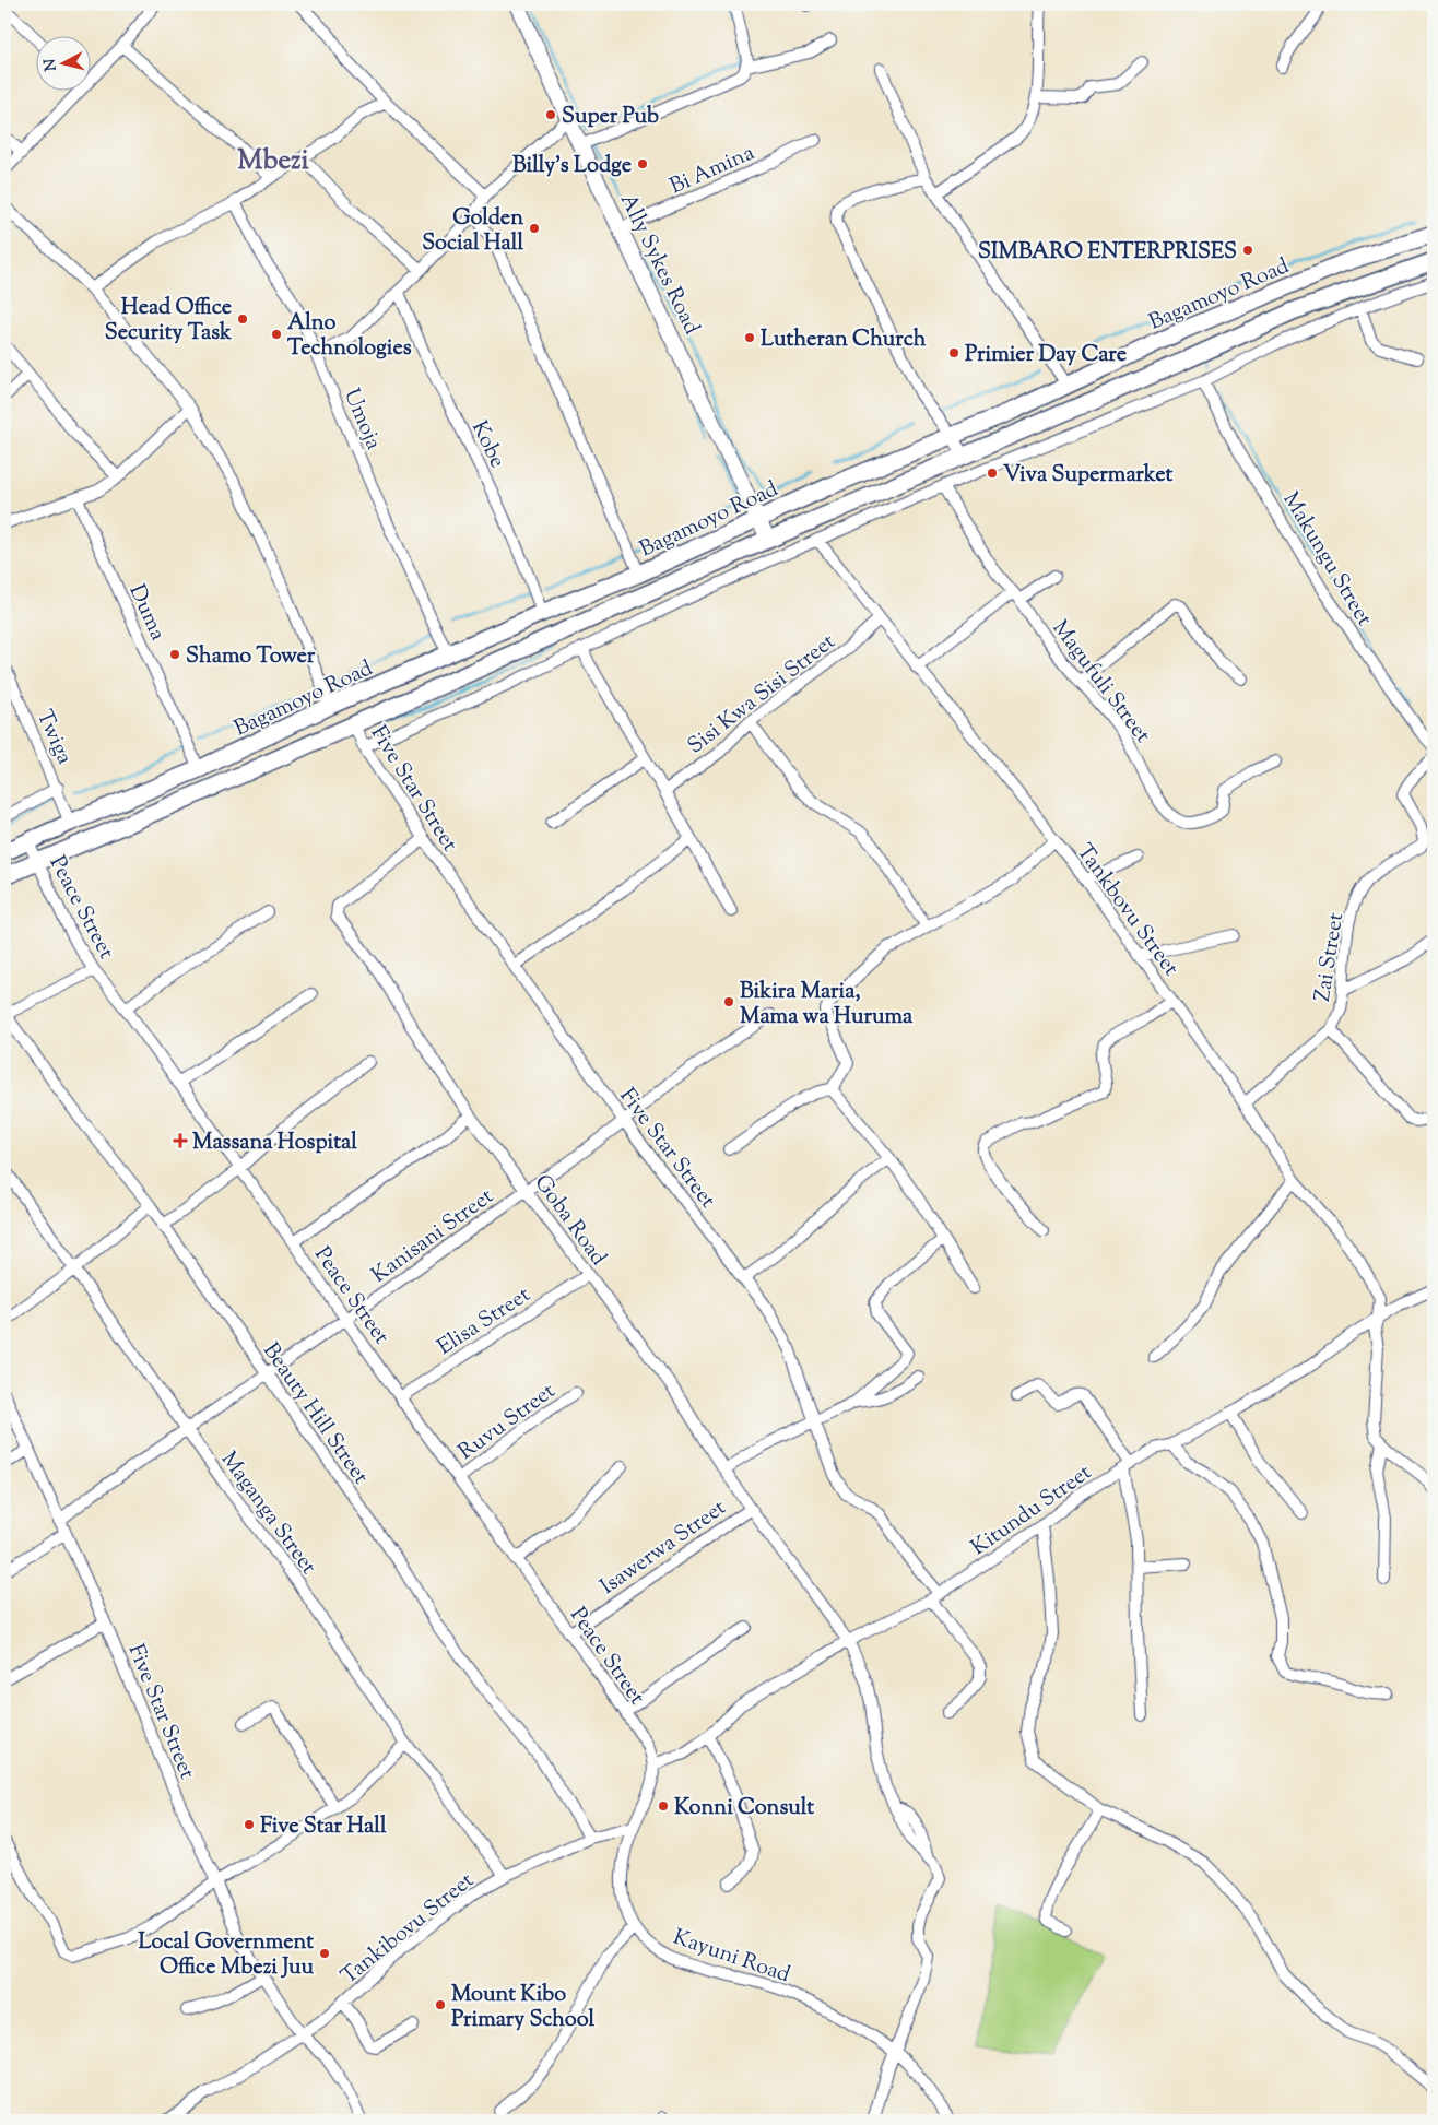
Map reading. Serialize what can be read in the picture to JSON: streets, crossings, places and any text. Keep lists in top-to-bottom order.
{
  "streets": {
    "highway": ["Bagamoyo Road"],
    "main road": ["Ally Sykes Road"],
    "street": [
      "Bi Amina",
      "Umoja",
      "Kobe",
      "Makungu Street",
      "Duma",
      "Magufuli Street",
      "Sisi Kwa Sisi Street",
      "Twiga",
      "Five Star Street",
      "Peace Street",
      "Tankbovu Street",
      "Zai Street",
      "Goba Road",
      "Kanisani Street",
      "Elisa Street",
      "Beauty Hill Street",
      "Ruvu Street",
      "Kitundu Street",
      "Maganga Street",
      "Isawerwa Street",
      "Tankibovu Street",
      "Kayuni Road"
    ]
  },
  "crossings": [
    ["Bi Amina", "Ally Sykes Road"],
    ["Ally Sykes Road", "Bagamoyo Road"],
    ["Bagamoyo Road", "Umoja"],
    ["Bagamoyo Road", "Kobe"],
    ["Bagamoyo Road", "Duma"],
    ["Bagamoyo Road", "Twiga"],
    ["Bagamoyo Road", "Five Star Street"],
    ["Bagamoyo Road", "Peace Street"],
    ["Sisi Kwa Sisi Street", "Tankbovu Street"],
    ["Five Star Street", "Goba Road"],
    ["Five Star Street", "Kanisani Street"],
    ["Five Star Street", "Kitundu Street"],
    ["Five Star Street", "Tankibovu Street"],
    ["Peace Street", "Kanisani Street"],
    ["Peace Street", "Elisa Street"],
    ["Peace Street", "Ruvu Street"],
    ["Peace Street", "Kitundu Street"],
    ["Peace Street", "Isawerwa Street"],
    ["Peace Street", "Kayuni Road"],
    ["Tankbovu Street", "Zai Street"],
    ["Tankbovu Street", "Kitundu Street"],
    ["Goba Road", "Kanisani Street"],
    ["Goba Road", "Elisa Street"],
    ["Goba Road", "Kitundu Street"],
    ["Goba Road", "Isawerwa Street"],
    ["Goba Road", "Kayuni Road"],
    ["Kanisani Street", "Beauty Hill Street"],
    ["Kanisani Street", "Maganga Street"],
    ["Beauty Hill Street", "Tankibovu Street"],
    ["Kitundu Street", "Kayuni Road"],
    ["Maganga Street", "Tankibovu Street"],
    ["Tankibovu Street", "Kayuni Road"]
  ],
  "districts": ["Mbezi"],
  "places": {
    "other": [
      "Super Pub",
      "Billy's Lodge",
      "Golden Social Hall",
      "SIMBARO ENTERPRISES",
      "Head Office Security Task",
      "Alno Technologies",
      "Lutheran Church",
      "Primier Day Care",
      "Viva Supermarket",
      "Shamo Tower",
      "Bikira Maria, Mama wa Huruma",
      "Konni Consult",
      "Five Star Hall",
      "Local Government Office Mbezi Juu",
      "Mount Kibo Primary School"
    ],
    "health": ["Massana Hospital"]
  },
  "north": "left"
}
